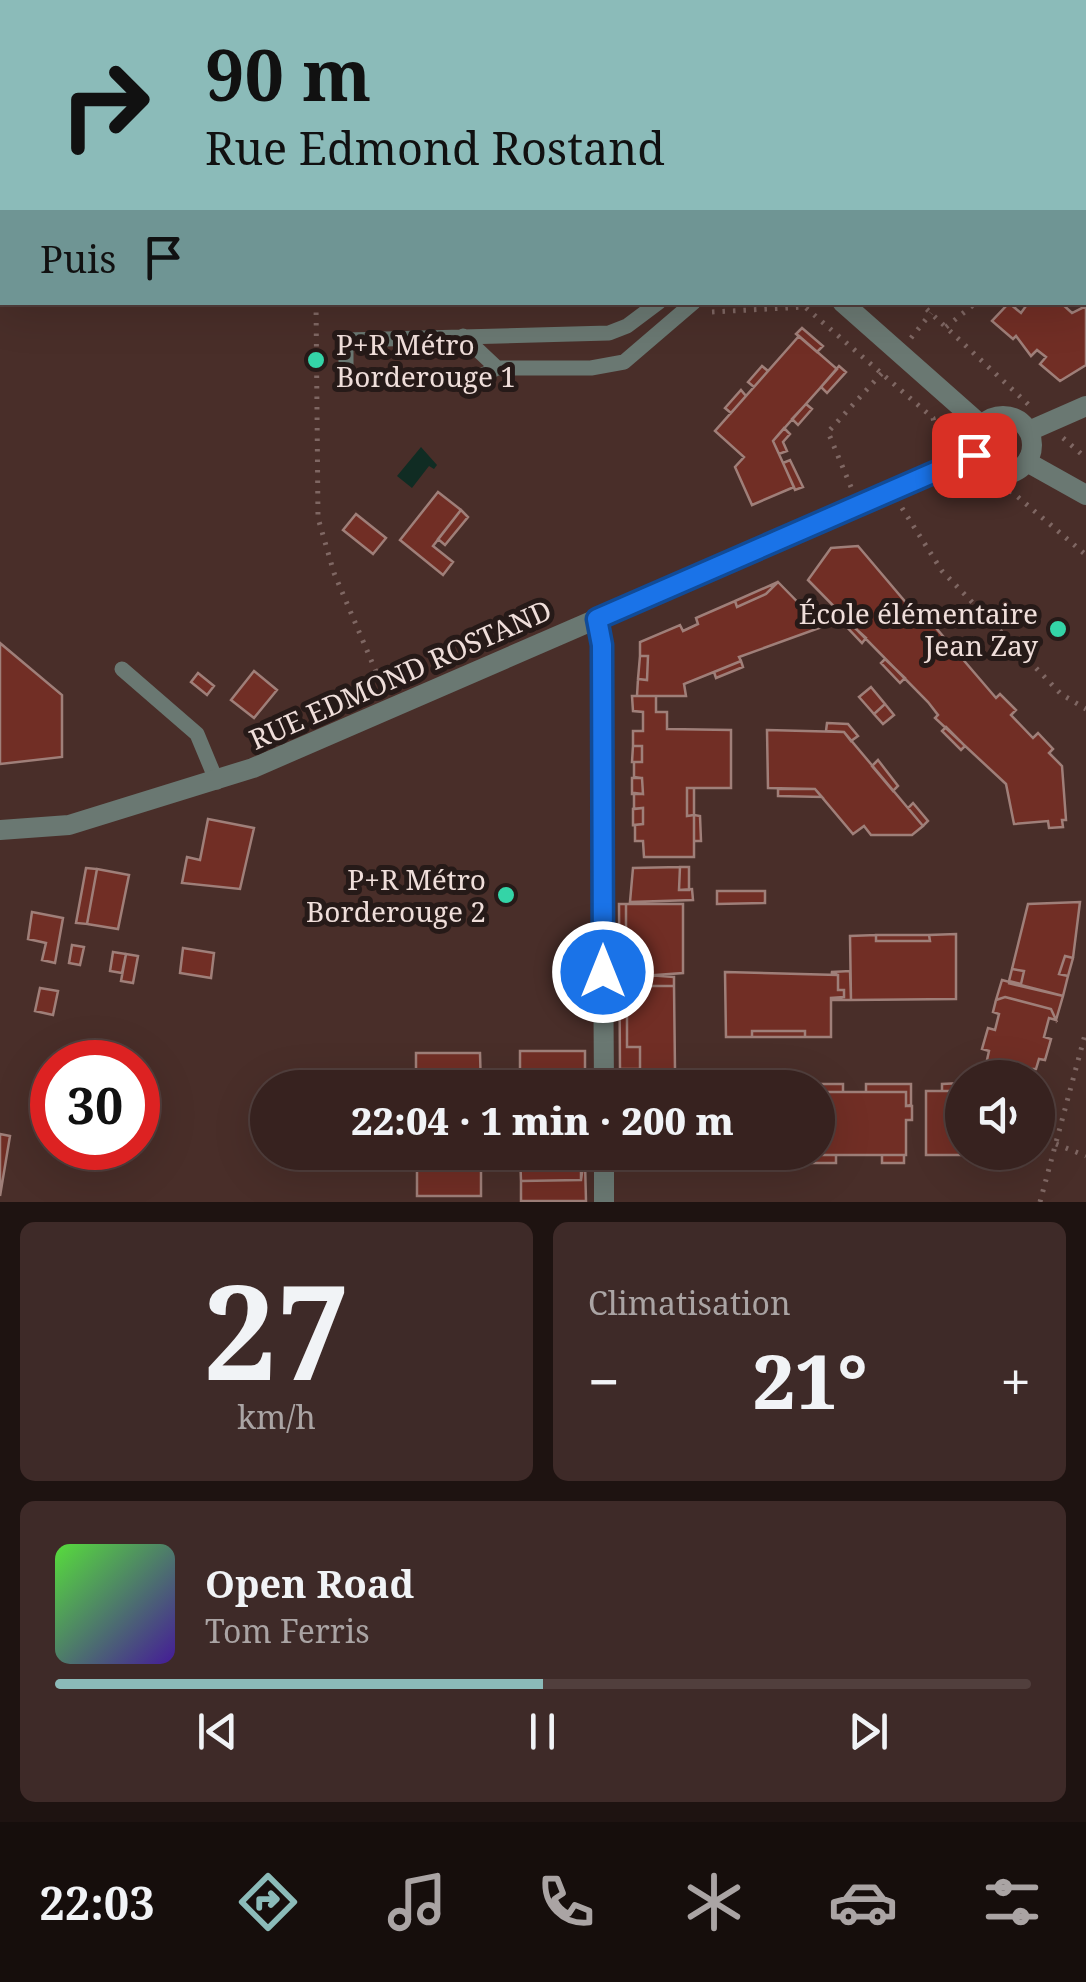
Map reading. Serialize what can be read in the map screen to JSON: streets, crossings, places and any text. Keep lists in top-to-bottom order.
{
  "streets": {
    "street": ["RUE EDMOND ROSTAND"]
  },
  "places": ["P+R Métro Borderouge 1", "École élémentaire Jean Zay", "P+R Métro Borderouge 2"],
  "page": {
    "turn": ["90 m", "Rue Edmond Rostand"],
    "then": "Puis",
    "limit": "30",
    "trip": "22:04 · 1 min · 200 m",
    "tile": [
      ["27", "km/h"],
      "Climatisation"
    ],
    "heat": ["−", "21°", "+"],
    "song": ["Open Road", "Tom Ferris"],
    "tabs": "22:03"
  }
}
